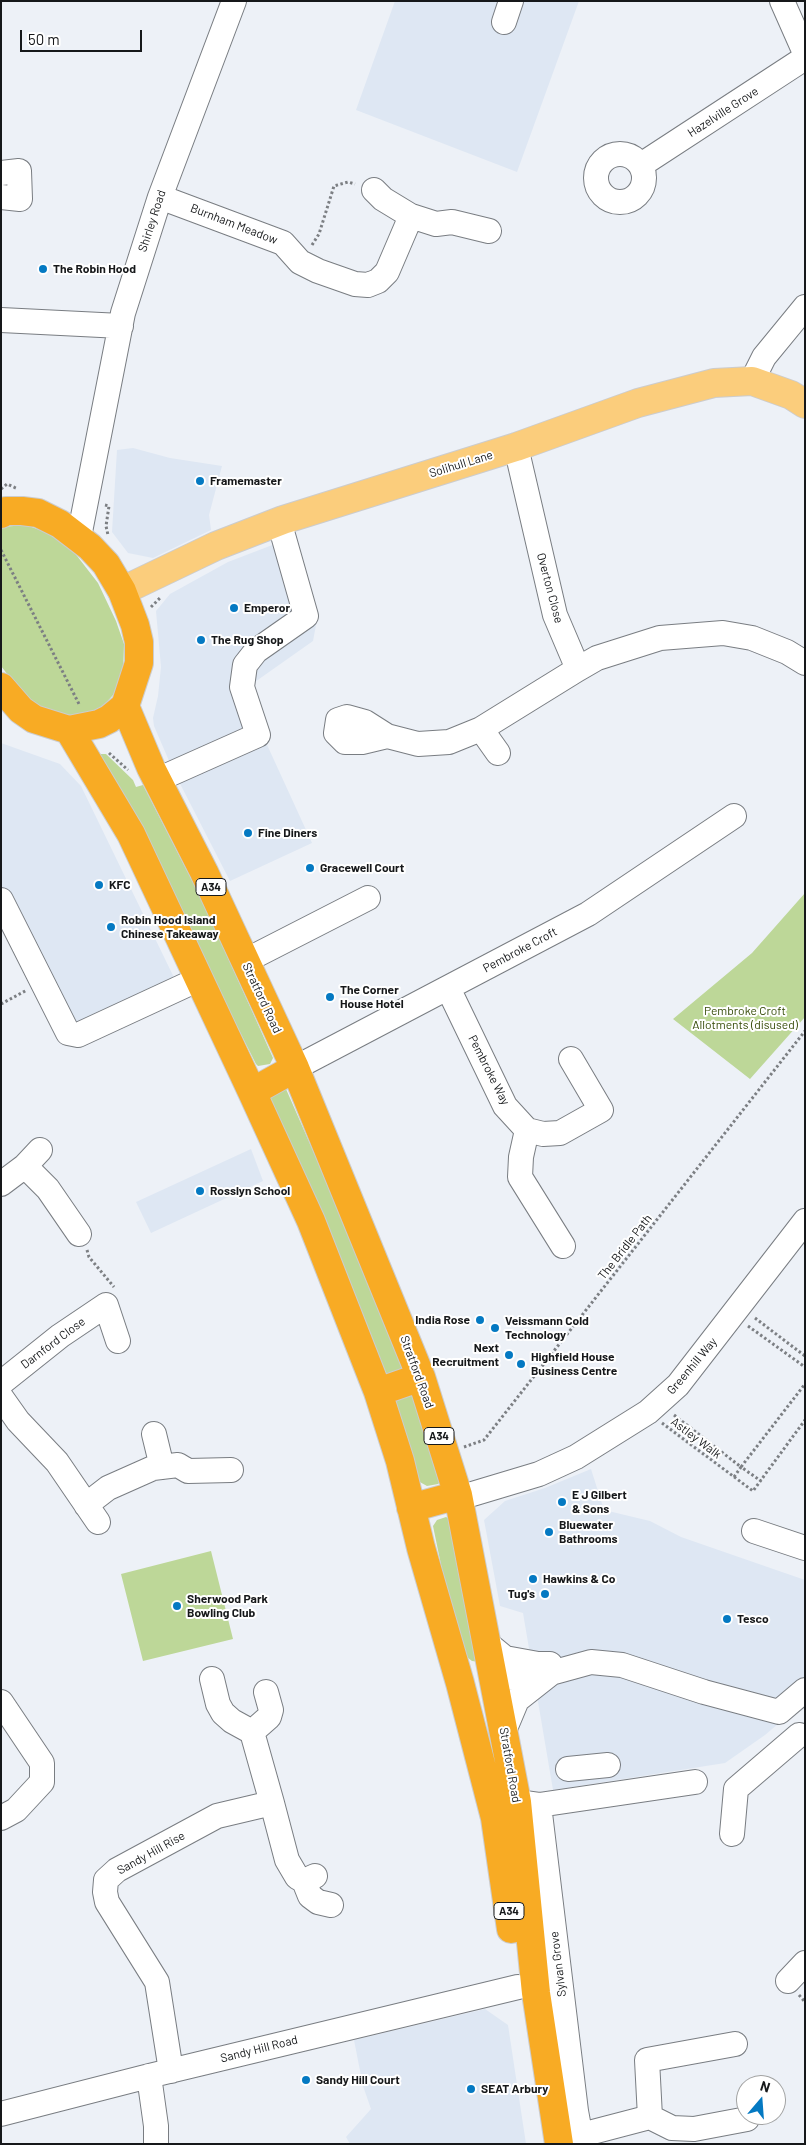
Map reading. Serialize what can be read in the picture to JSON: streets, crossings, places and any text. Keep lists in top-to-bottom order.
{
  "streets": {
    "highway": ["A34", "Stratford Road"],
    "main road": ["Solihull Lane"],
    "street": [
      "Hazelville Grove",
      "Shirley Road",
      "Burnham Meadow",
      "Overton Close",
      "Pembroke Croft",
      "Pembroke Way",
      "Darnford Close",
      "Greenhill Way",
      "Sandy Hill Rise",
      "Sandy Hill Road"
    ],
    "path": ["The Bridle Path", "Astley Walk"]
  },
  "crossings": [
    ["Shirley Road", "Burnham Meadow"],
    ["Solihull Lane", "Overton Close"],
    ["A34", "Stratford Road"],
    ["A34", "Sandy Hill Road"],
    ["Pembroke Croft", "Stratford Road"],
    ["Pembroke Croft", "Pembroke Way"],
    ["Stratford Road", "The Bridle Path"],
    ["Stratford Road", "Greenhill Way"],
    ["Greenhill Way", "Astley Walk"],
    ["Sandy Hill Rise", "Sandy Hill Road"]
  ],
  "parks": ["Pembroke Croft Allotments (disused)"],
  "places": [
    "The Robin Hood",
    "Framemaster",
    "Emperor",
    "The Rug Shop",
    "Fine Diners",
    "Gracewell Court",
    "KFC",
    "Robin Hood Island Chinese Takeaway",
    "The Corner House Hotel",
    "Rosslyn School",
    "India Rose",
    "Veissmann Cold Technology",
    "Next Recruitment",
    "Highfield House Business Centre",
    "E J Gilbert & Sons",
    "Bluewater Bathrooms",
    "Hawkins & Co",
    "Tug's",
    "Sherwood Park Bowling Club",
    "Tesco",
    "Sandy Hill Court",
    "SEAT Arbury"
  ],
  "scale_bar": "50 m",
  "north": "top"
}
